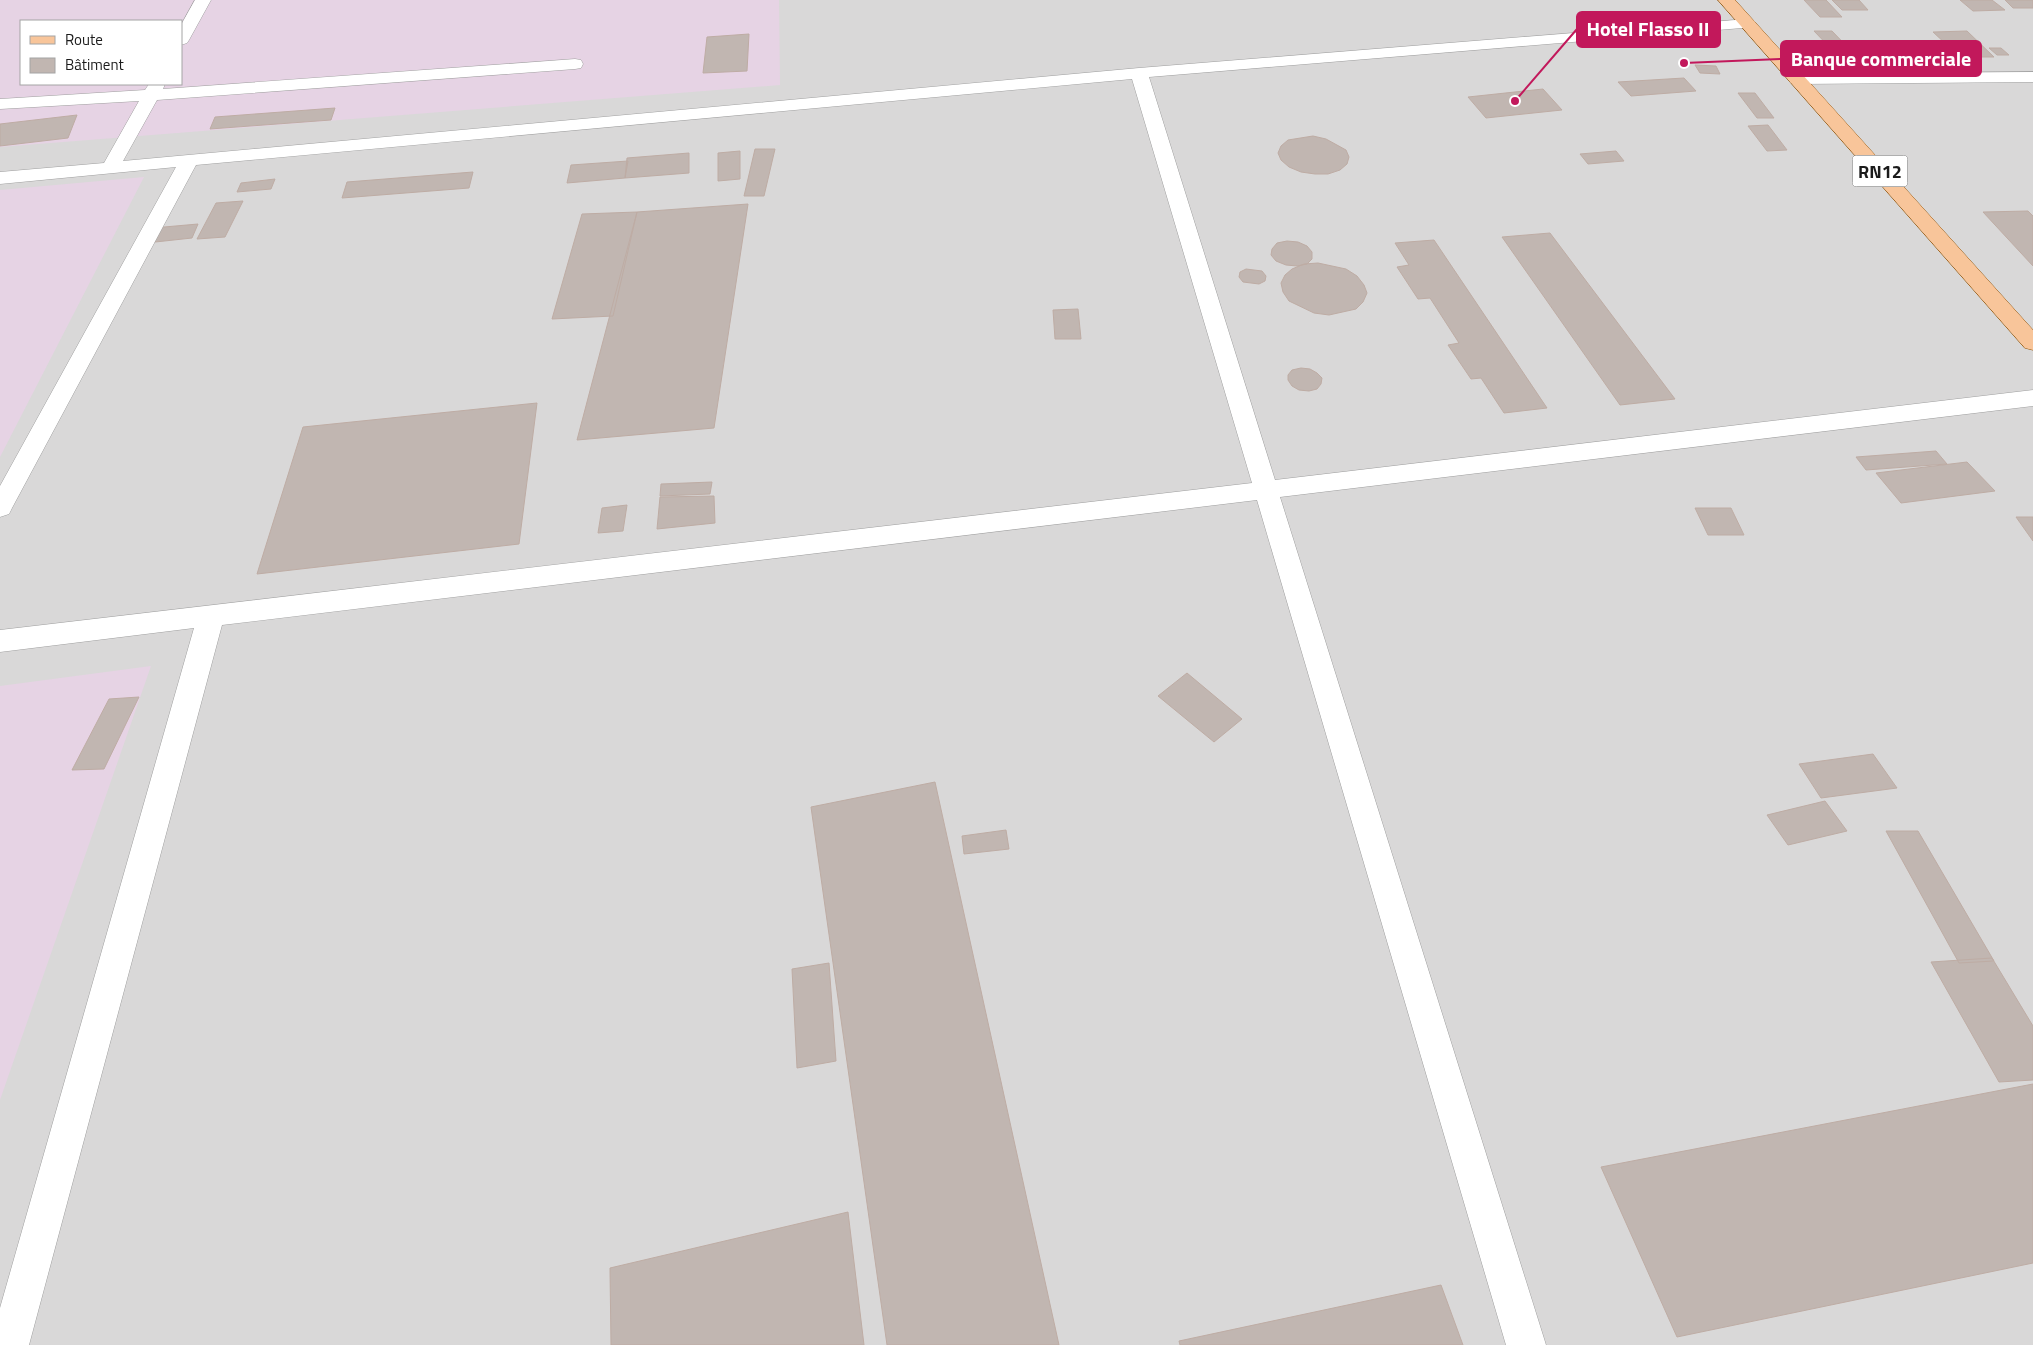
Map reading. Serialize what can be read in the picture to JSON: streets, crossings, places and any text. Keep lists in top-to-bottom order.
{
  "streets": {
    "main road": ["RN12"]
  },
  "places": ["Banque commerciale", "Hotel Flasso II"],
  "legend": ["Route", "Bâtiment"]
}
